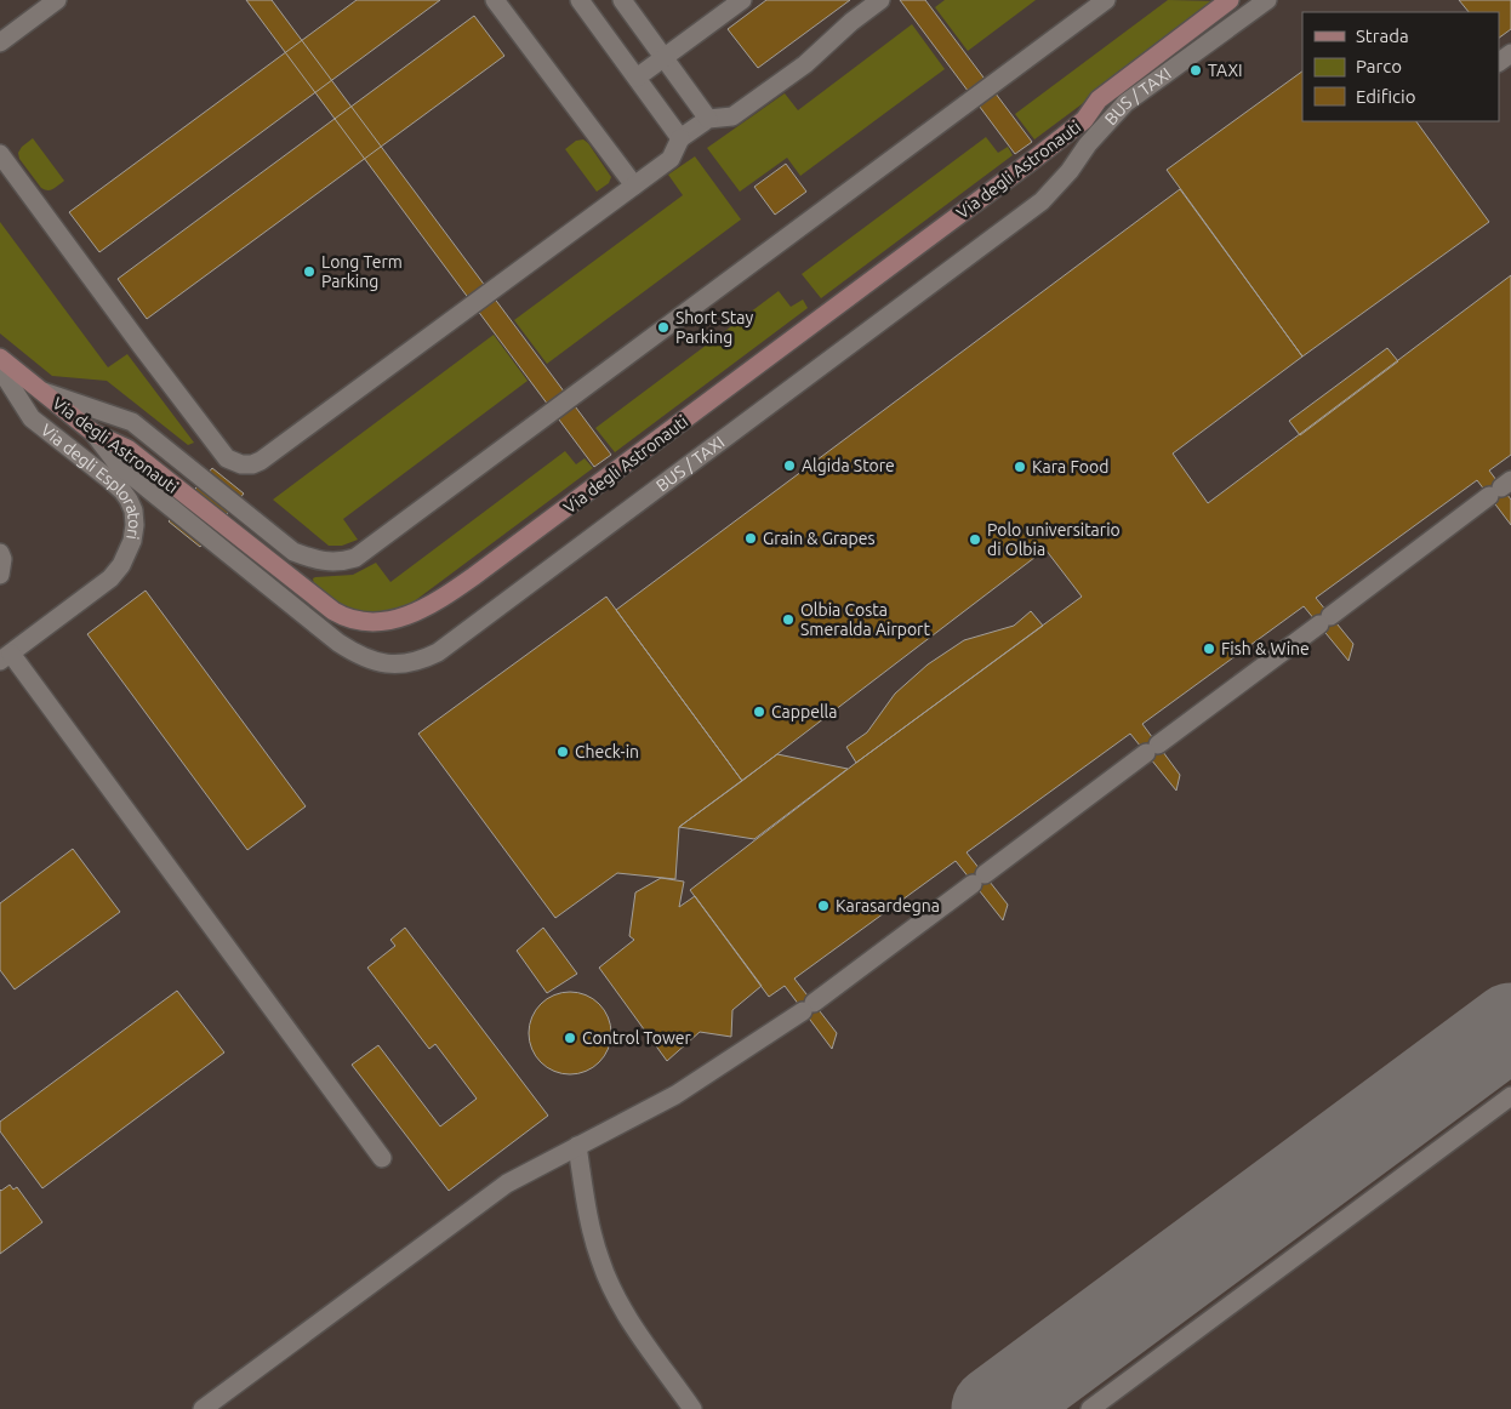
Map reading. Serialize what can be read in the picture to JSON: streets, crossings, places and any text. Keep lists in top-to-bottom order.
{
  "streets": {
    "street": ["Via degli Astronauti"],
    "lane": ["BUS / TAXI", "Via degli Esploratori"]
  },
  "crossings": [
    ["BUS / TAXI", "Via degli Astronauti"]
  ],
  "places": [
    "TAXI",
    "Long Term Parking",
    "Short Stay Parking",
    "Algida Store",
    "Kara Food",
    "Grain & Grapes",
    "Polo universitario di Olbia",
    "Olbia Costa Smeralda Airport",
    "Fish & Wine",
    "Cappella",
    "Check-in",
    "Karasardegna",
    "Control Tower"
  ],
  "legend": ["Strada", "Parco", "Edificio"]
}
